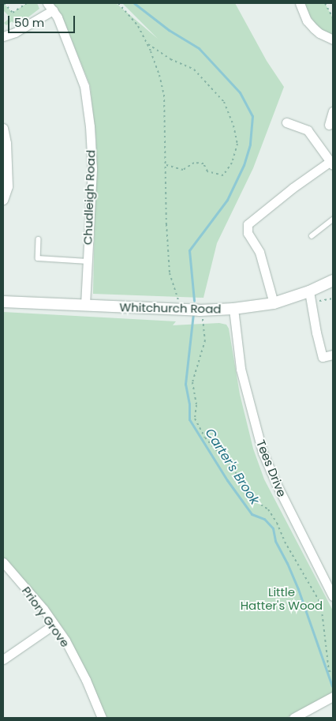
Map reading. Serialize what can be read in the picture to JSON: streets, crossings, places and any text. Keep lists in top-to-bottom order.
{
  "streets": {
    "street": [
      "Chudleigh Road",
      "Whitchurch Road",
      "Tees Drive",
      "Priory Grove"
    ]
  },
  "crossings": [
    ["Chudleigh Road", "Whitchurch Road"],
    ["Whitchurch Road", "Tees Drive"]
  ],
  "water": ["Carter's Brook"],
  "parks": ["Little Hatter's Wood"],
  "scale_bar": "50 m"
}
